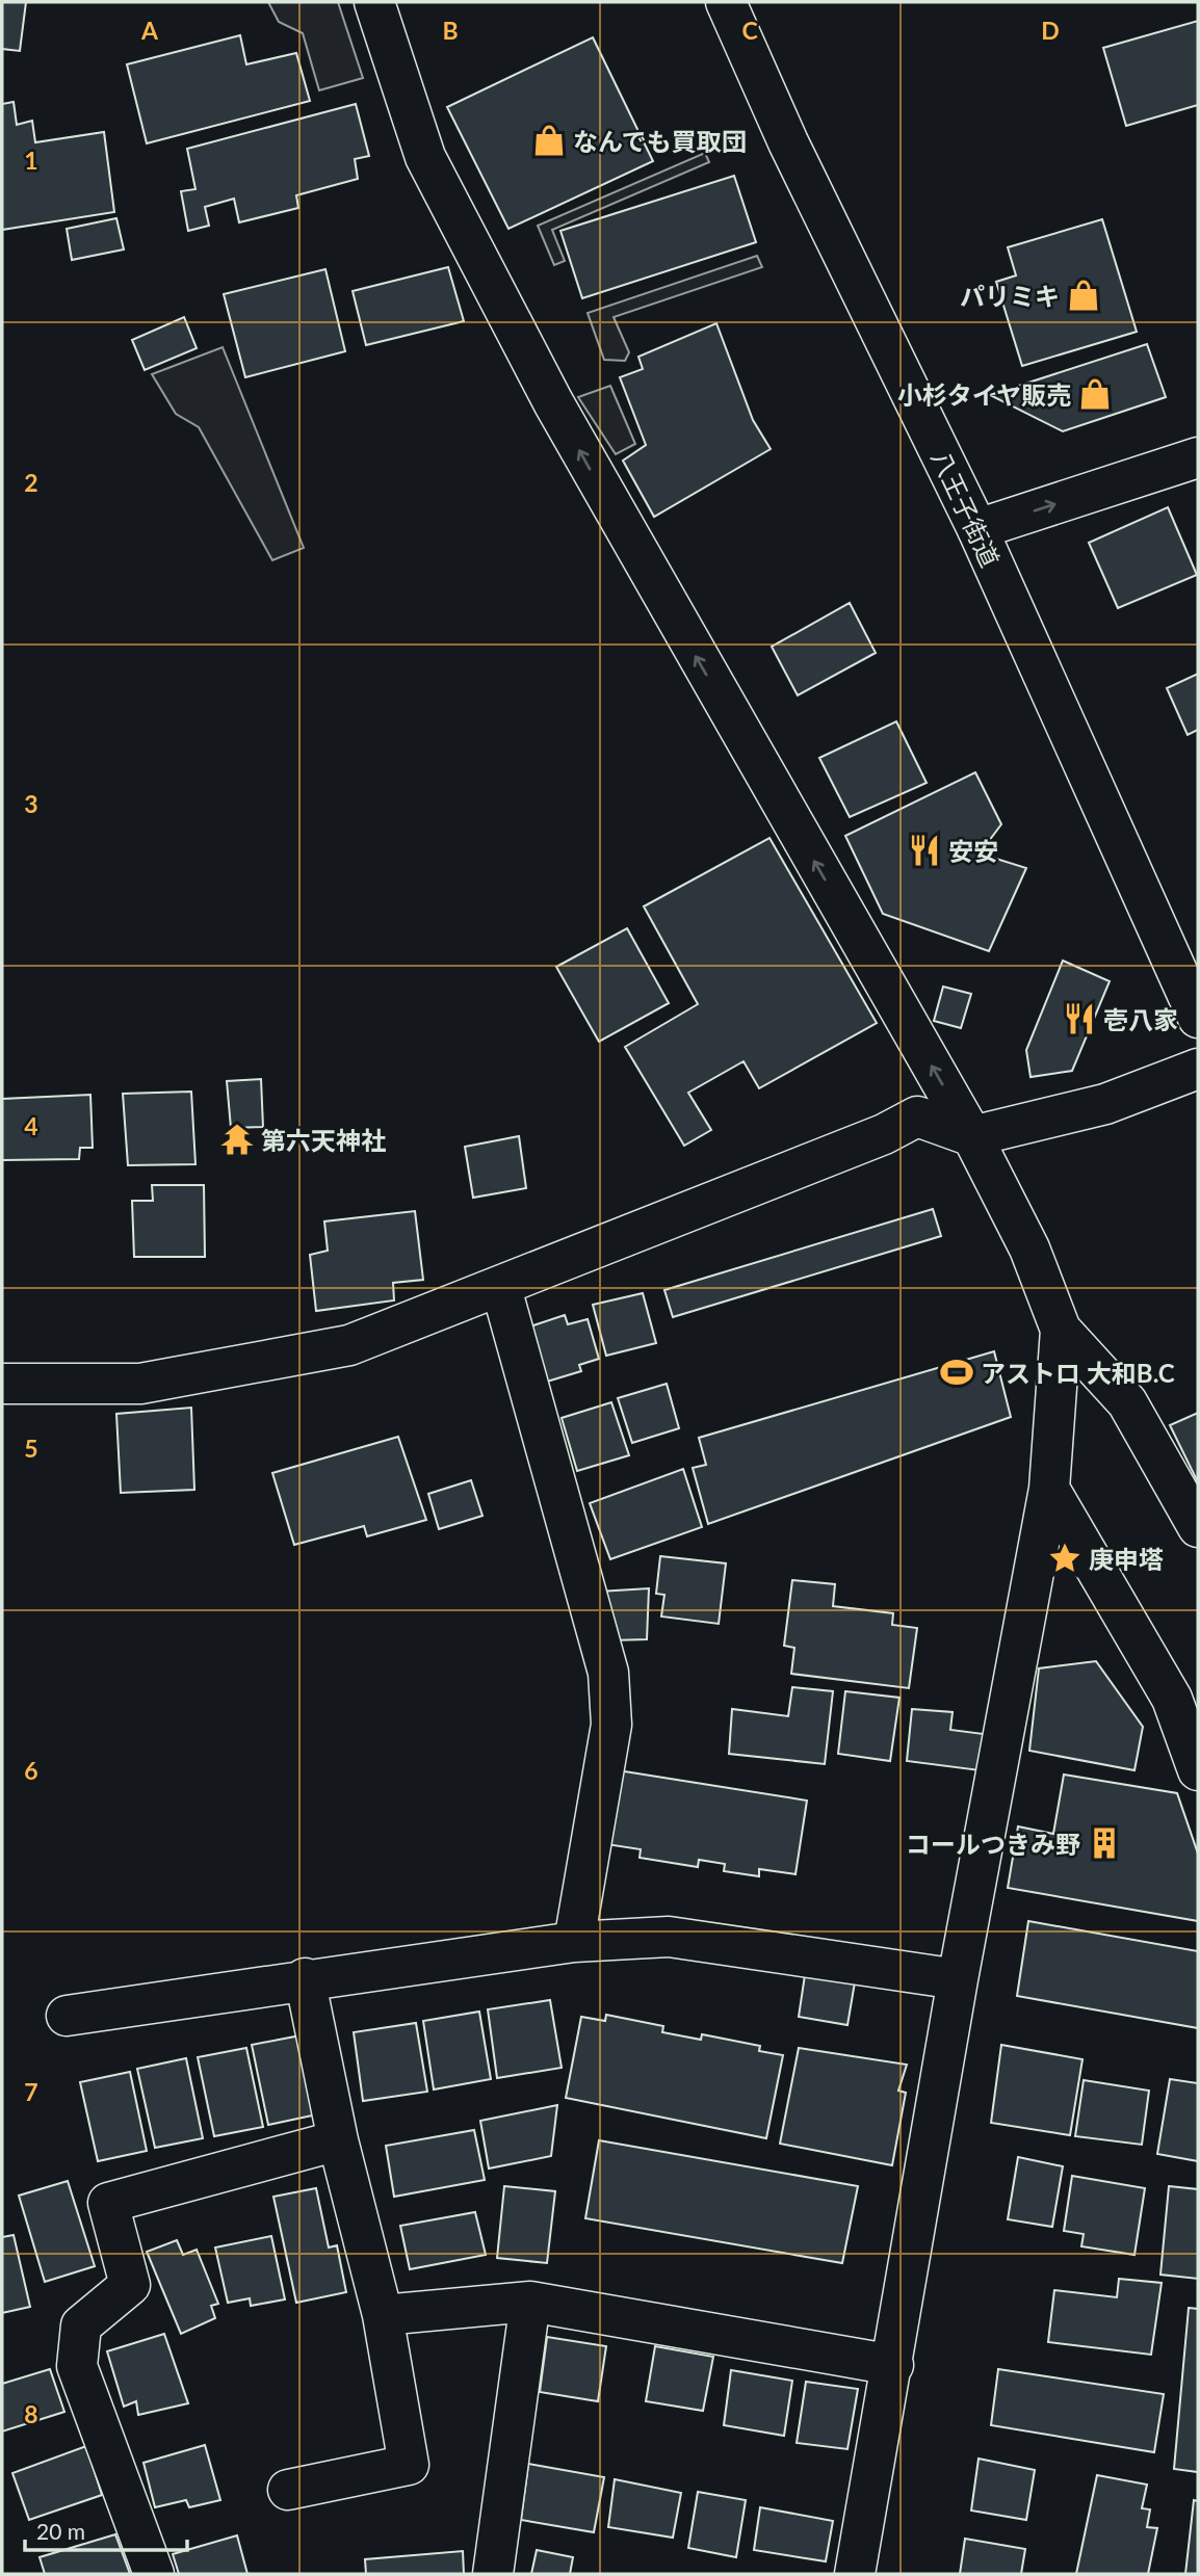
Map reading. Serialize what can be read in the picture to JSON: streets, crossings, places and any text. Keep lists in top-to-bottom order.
{
  "streets": {
    "street": ["八王子街道"]
  },
  "places": {
    "shop": ["なんでも買取団", "パリミキ", "小杉タイヤ販売"],
    "restaurant": ["安安", "壱八家"],
    "temple": ["第六天神社"],
    "sports": ["アストロ 大和B.C"],
    "place": ["庚申塔"],
    "building": ["コールつきみ野"]
  },
  "scale_bar": "20 m",
  "grid": {
    "columns": [
      "A",
      "B",
      "C",
      "D"
    ],
    "rows": [
      "1",
      "2",
      "3",
      "4",
      "5",
      "6",
      "7",
      "8"
    ]
  }
}
